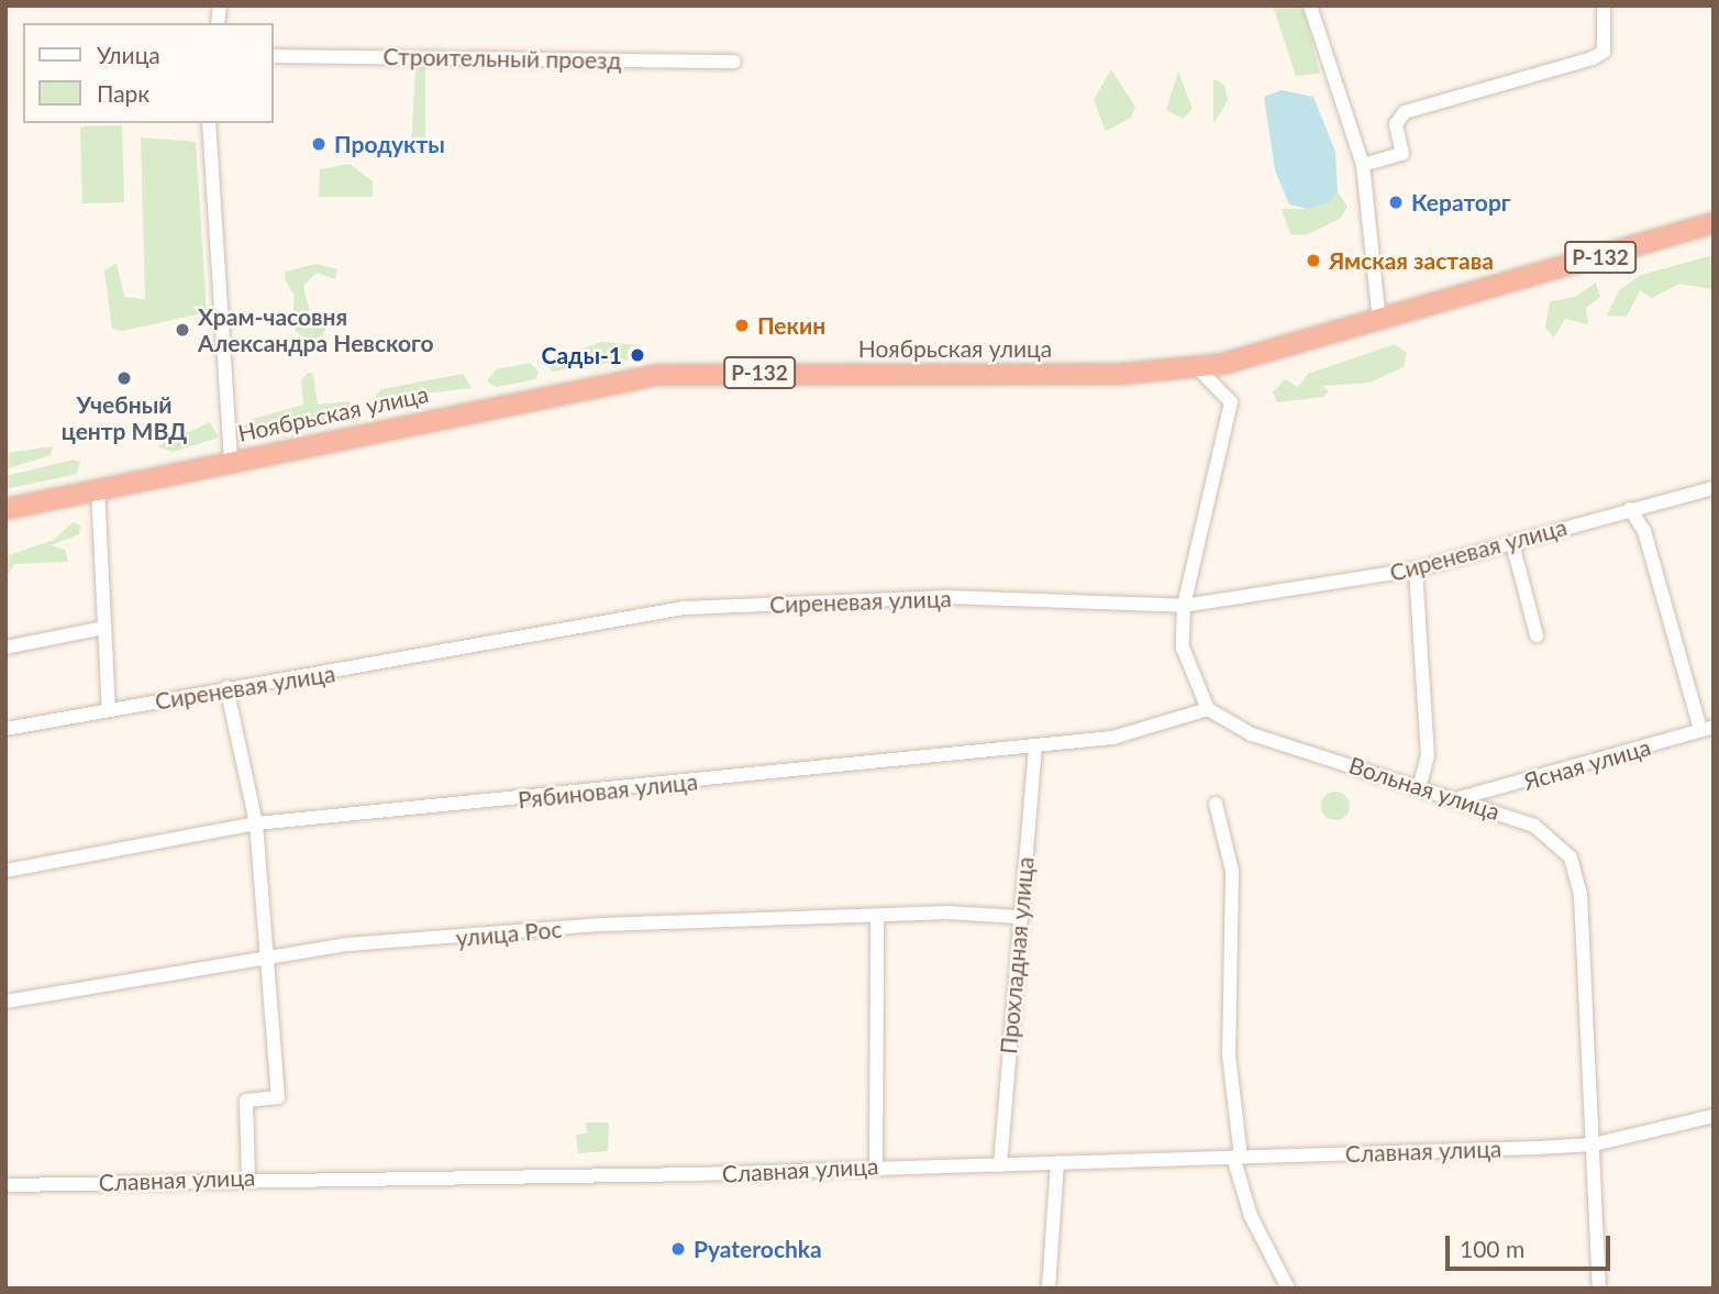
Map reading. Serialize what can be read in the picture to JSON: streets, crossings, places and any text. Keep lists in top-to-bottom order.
{
  "streets": {
    "highway": ["Р-132", "Ноябрьская улица"],
    "street": [
      "Строительный проезд",
      "Сиреневая улица",
      "Ясная улица",
      "Вольная улица",
      "Рябиновая улица",
      "улица Рос",
      "Прохладная улица",
      "Славная улица"
    ]
  },
  "crossings": [
    ["Ясная улица", "Вольная улица"],
    ["Вольная улица", "Рябиновая улица"],
    ["Вольная улица", "Славная улица"],
    ["Рябиновая улица", "Прохладная улица"],
    ["улица Рос", "Прохладная улица"],
    ["Прохладная улица", "Славная улица"]
  ],
  "places": [
    "Продукты",
    "Кераторг",
    "Ямская застава",
    "Пекин",
    "Храм-часовня Александра Невского",
    "Сады-1",
    "Учебный центр МВД",
    "Pyaterochka"
  ],
  "legend": ["Улица", "Парк"],
  "scale_bar": "100 m"
}
